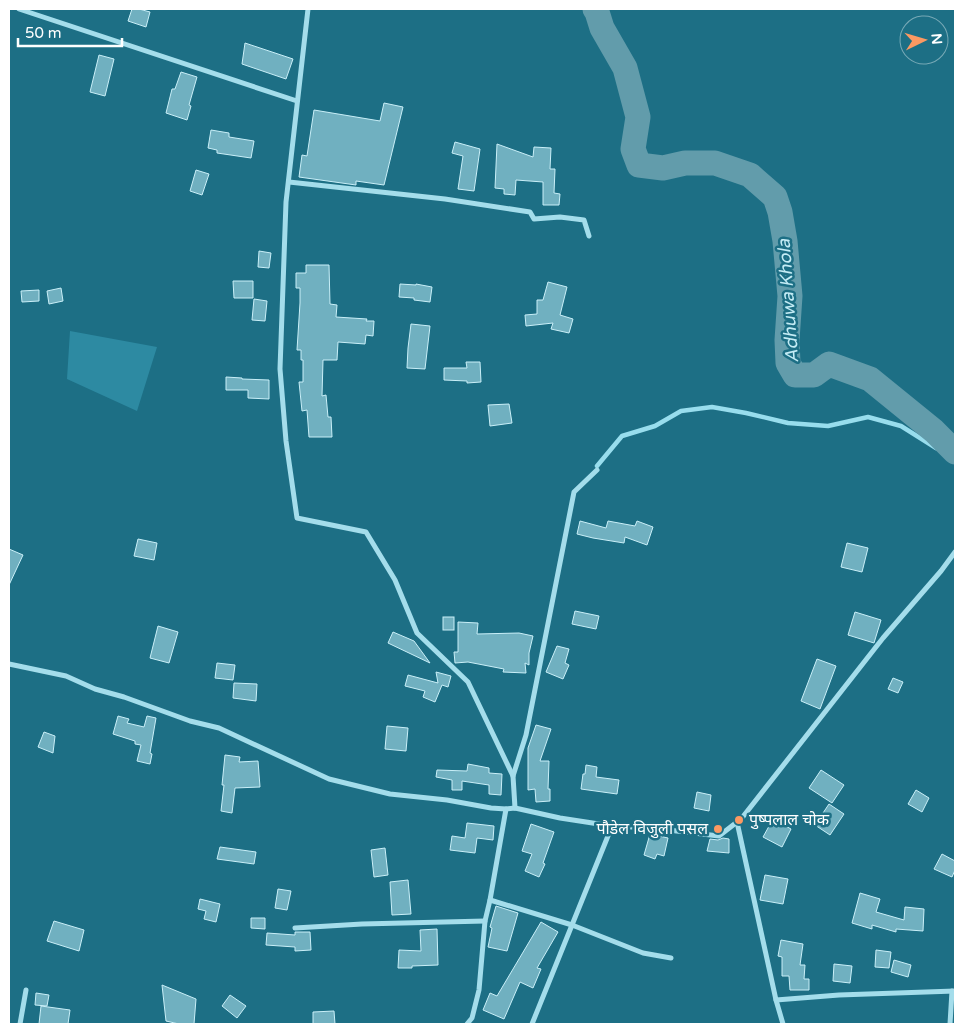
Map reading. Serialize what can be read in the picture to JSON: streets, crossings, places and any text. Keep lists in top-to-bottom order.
{
  "water": ["Adhuwa Khola"],
  "places": ["पुष्पलाल चोक", "पौडेल विजुली पसल"],
  "scale_bar": "50 m",
  "north": "right"
}
